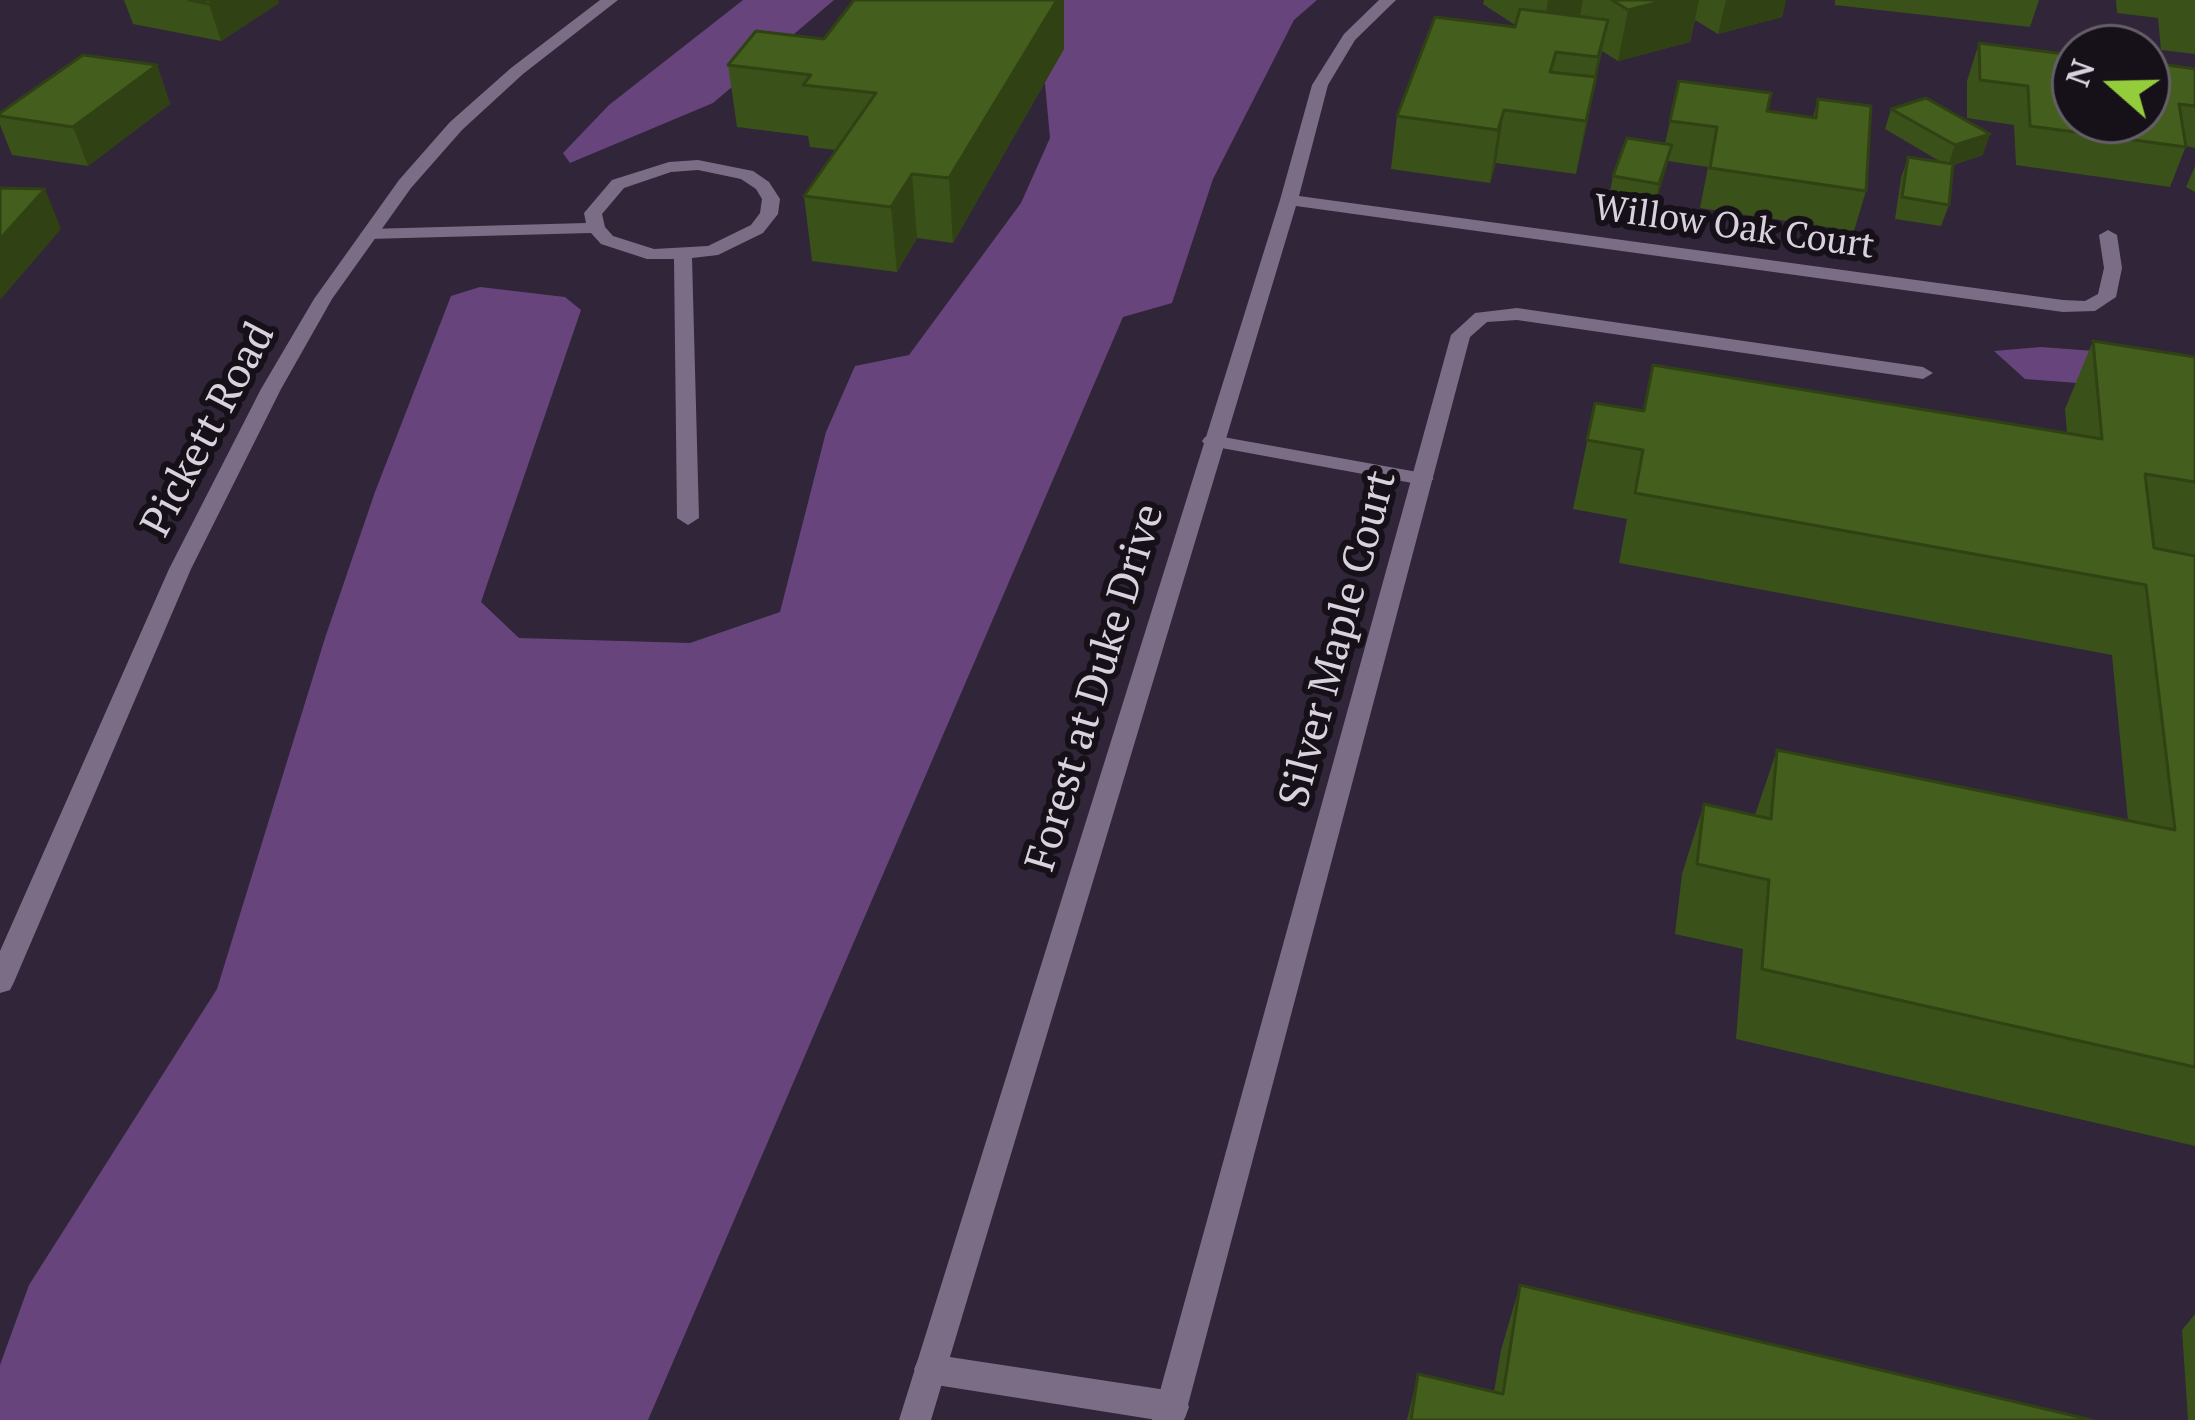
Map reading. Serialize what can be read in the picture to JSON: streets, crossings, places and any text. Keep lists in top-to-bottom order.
{
  "streets": {
    "street": [
      "Willow Oak Court",
      "Pickett Road",
      "Silver Maple Court",
      "Forest at Duke Drive"
    ]
  },
  "crossings": [
    ["Willow Oak Court", "Forest at Duke Drive"]
  ],
  "north": "left"
}
